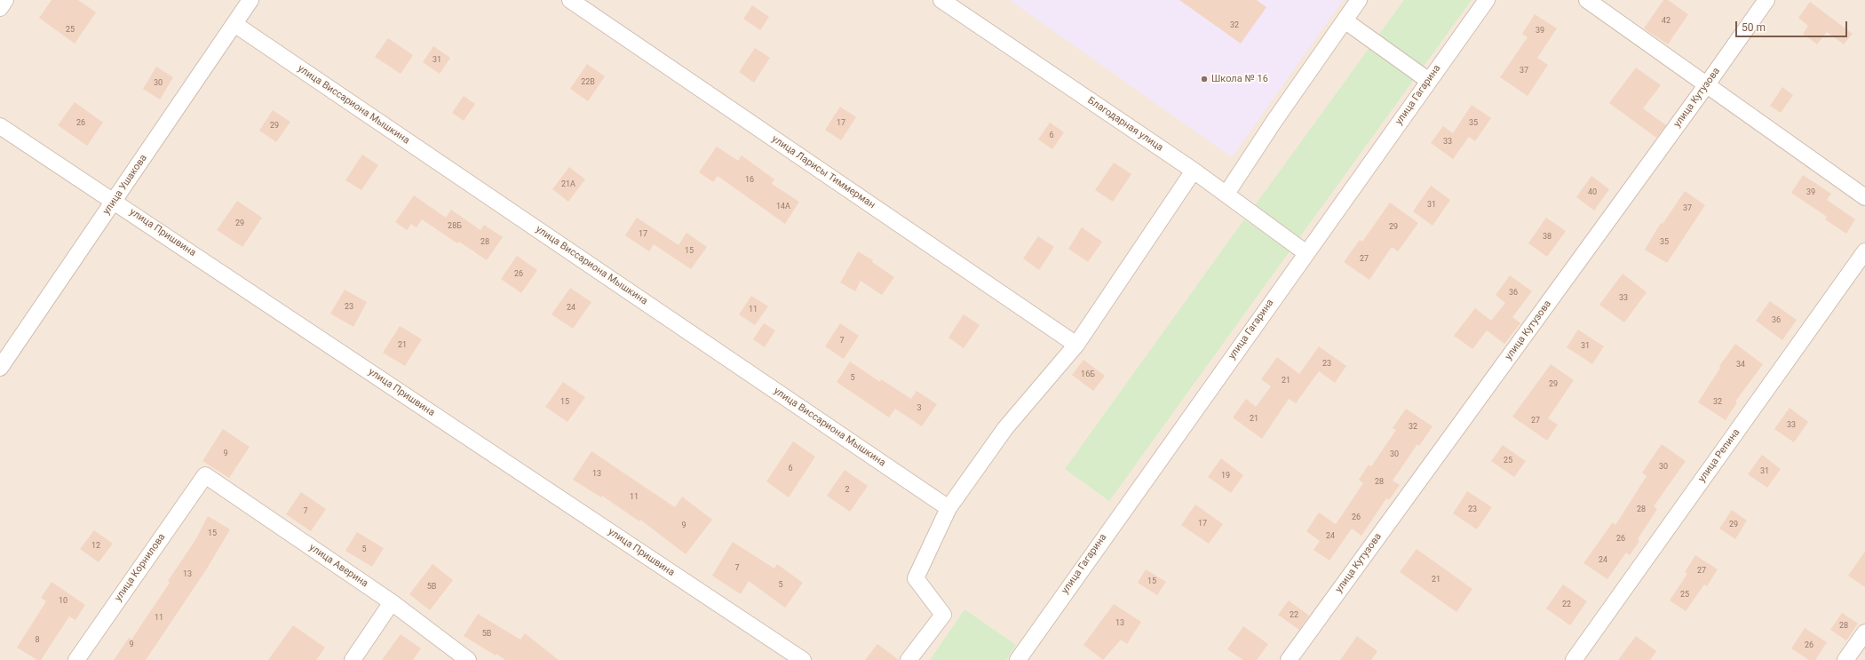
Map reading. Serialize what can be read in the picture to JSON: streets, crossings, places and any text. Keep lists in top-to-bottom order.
{
  "streets": {
    "street": [
      "улица Гагарина",
      "улица Кутузова",
      "улица Виссариона Мышкина",
      "Благодарная улица",
      "улица Ларисы Тиммерман",
      "улица Ушакова",
      "улица Пришвина",
      "улица Репина",
      "улица Аверина",
      "улица Корнилова"
    ]
  },
  "crossings": [
    ["улица Гагарина", "Благодарная улица"],
    ["улица Виссариона Мышкина", "улица Ушакова"],
    ["улица Ушакова", "улица Пришвина"],
    ["улица Аверина", "улица Корнилова"]
  ],
  "places": ["Школа № 16"],
  "house_numbers": [
    "42",
    "32",
    "25",
    "39",
    "31",
    "37",
    "22В",
    "30",
    "26",
    "17",
    "35",
    "29",
    "6",
    "33",
    "16",
    "21А",
    "40",
    "39",
    "31",
    "14А",
    "37",
    "29",
    "28Б",
    "29",
    "17",
    "38",
    "28",
    "35",
    "15",
    "27",
    "26",
    "36",
    "33",
    "23",
    "24",
    "11",
    "36",
    "7",
    "21",
    "31",
    "23",
    "34",
    "16Б",
    "5",
    "21",
    "29",
    "15",
    "32",
    "3",
    "21",
    "27",
    "33",
    "32",
    "9",
    "30",
    "25",
    "30",
    "6",
    "31",
    "13",
    "19",
    "28",
    "2",
    "11",
    "23",
    "28",
    "7",
    "26",
    "17",
    "29",
    "9",
    "15",
    "24",
    "26",
    "12",
    "5",
    "24",
    "7",
    "27",
    "13",
    "21",
    "15",
    "5",
    "5В",
    "25",
    "10",
    "22",
    "22",
    "11",
    "13",
    "28",
    "5В",
    "8",
    "9",
    "26"
  ],
  "scale_bar": "50 m"
}
